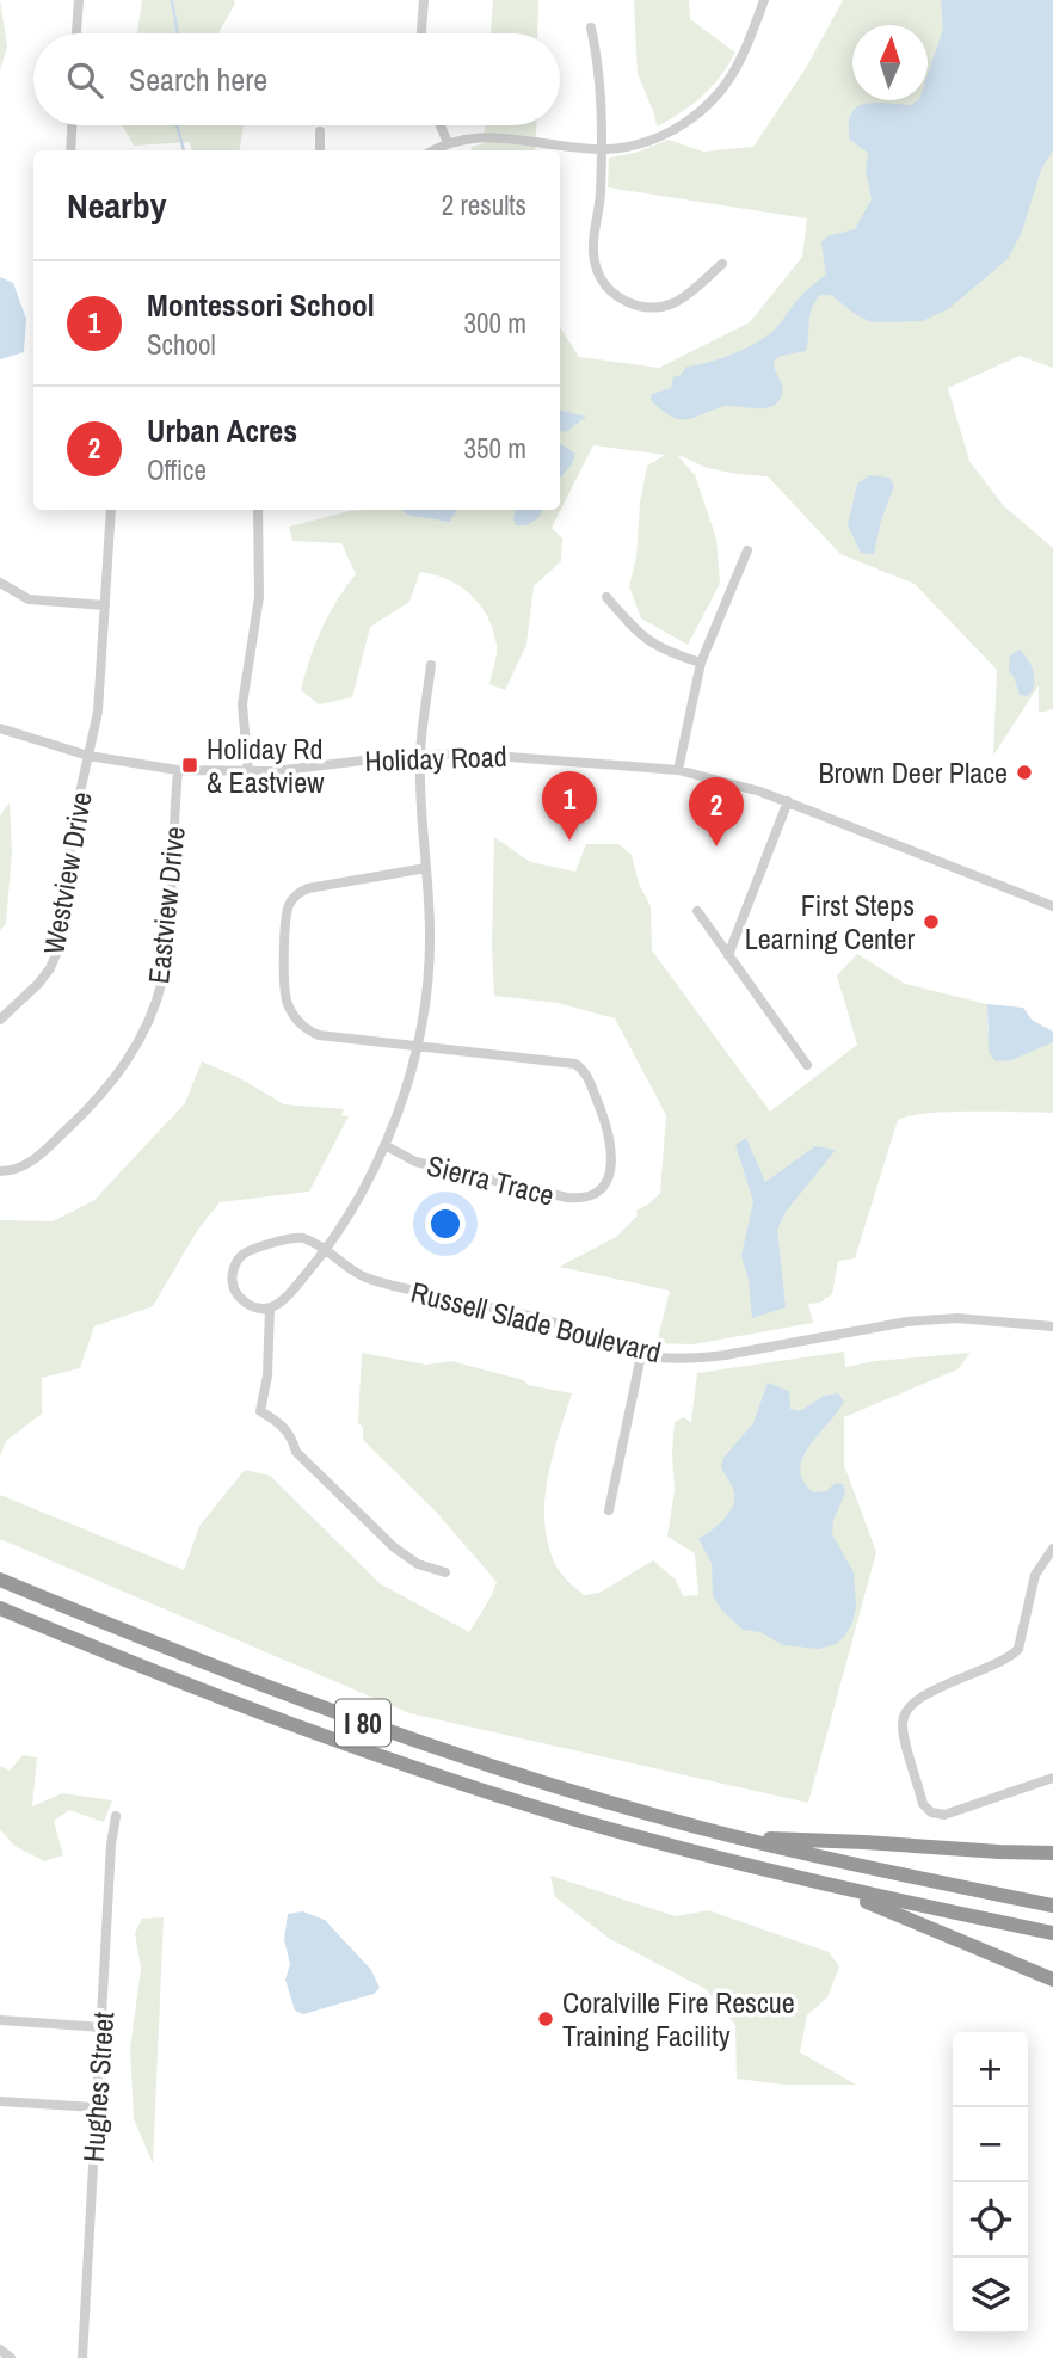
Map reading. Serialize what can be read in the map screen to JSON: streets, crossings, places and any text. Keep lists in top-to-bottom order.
{
  "streets": {
    "highway": ["I 80"],
    "street": [
      "Holiday Road",
      "Westview Drive",
      "Eastview Drive",
      "Sierra Trace",
      "Russell Slade Boulevard",
      "Hughes Street"
    ]
  },
  "crossings": [
    ["Holiday Road", "Westview Drive"],
    ["Holiday Road", "Eastview Drive"]
  ],
  "places": {
    "transit": ["Holiday Rd & Eastview"],
    "other": ["Brown Deer Place", "First Steps Learning Center", "Coralville Fire Rescue Training Facility"]
  },
  "north": "top",
  "page": {
    "search": "Search here",
    "heading": ["Nearby", "2 results"],
    "list": [
      {
        "mark": "1",
        "name": "Montessori School",
        "note": "School",
        "value": "300 m"
      },
      {
        "mark": "2",
        "name": "Urban Acres",
        "note": "Office",
        "value": "350 m"
      }
    ],
    "pins": ["1", "2"],
    "map_buttons": ["+", "−"]
  }
}
